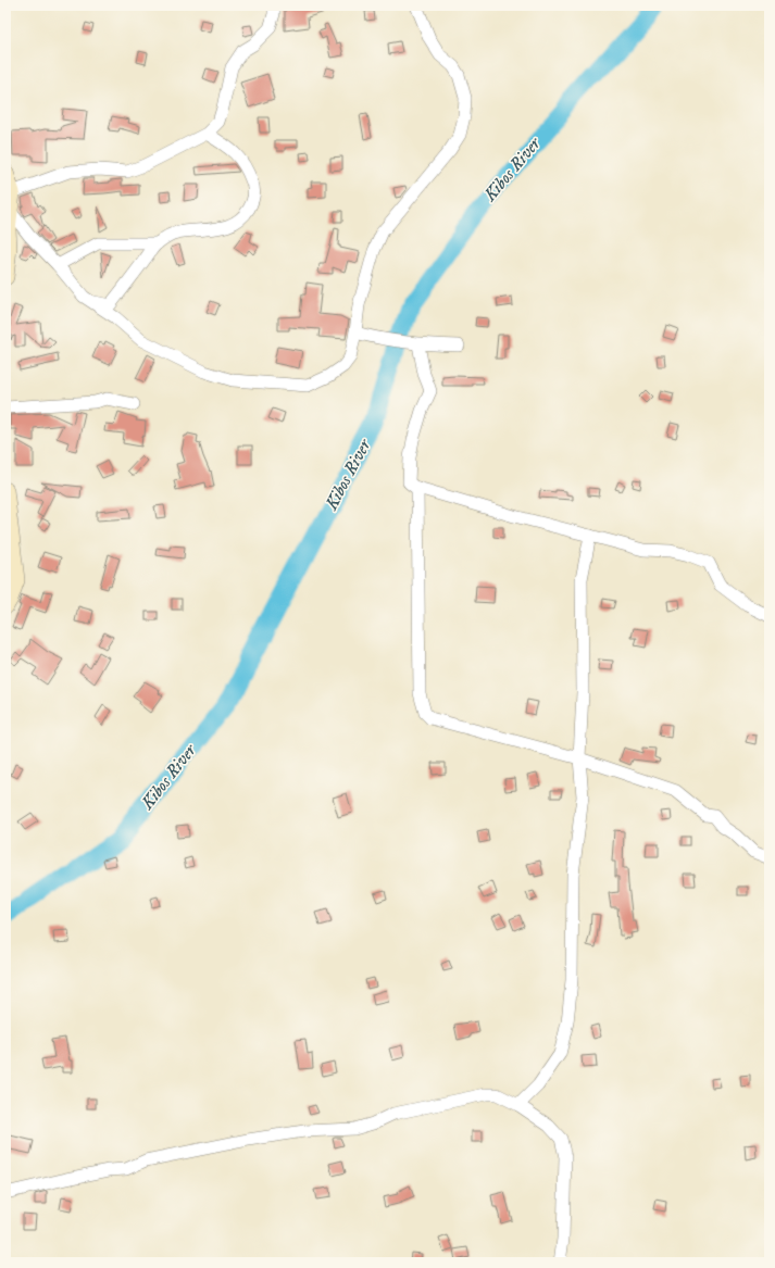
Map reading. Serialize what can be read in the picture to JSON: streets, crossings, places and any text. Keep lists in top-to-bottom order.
{
  "water": ["Kibos River"]
}
